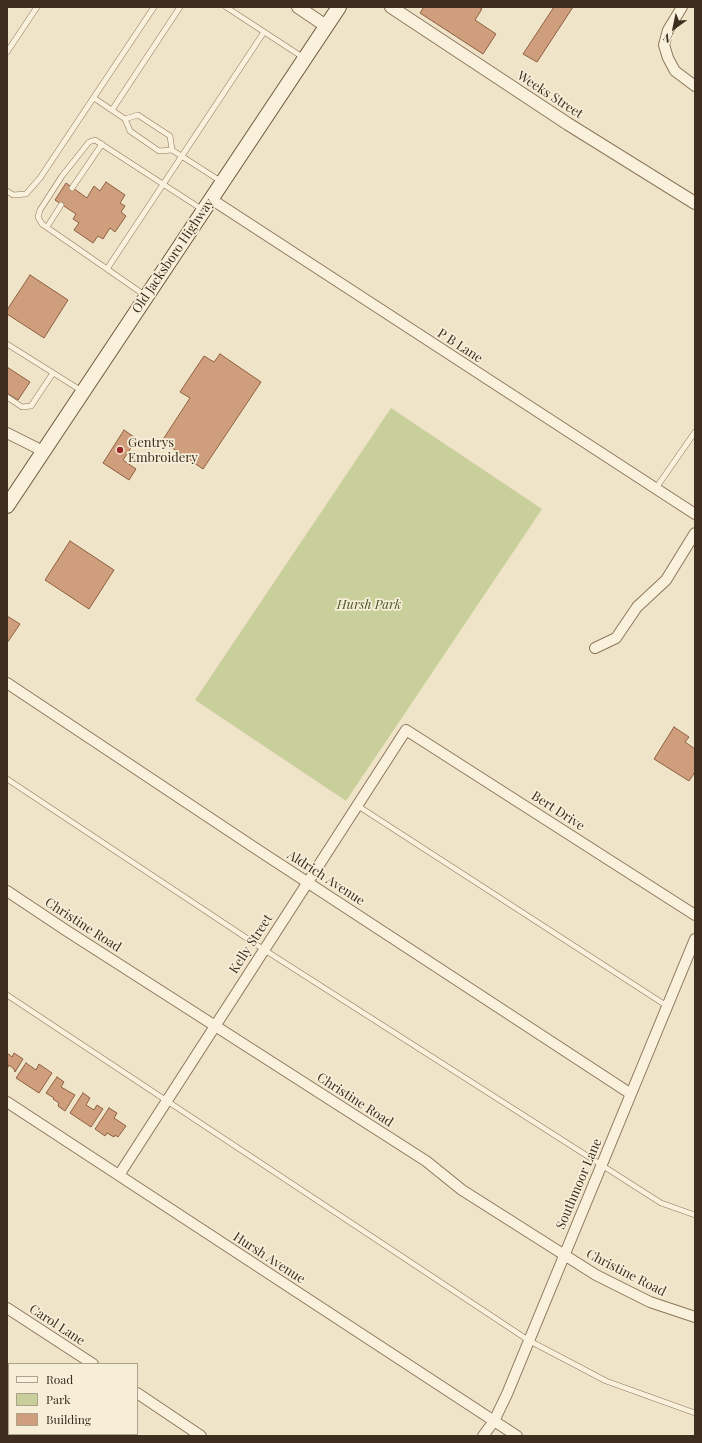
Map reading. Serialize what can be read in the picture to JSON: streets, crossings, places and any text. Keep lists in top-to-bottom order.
{
  "streets": {
    "main road": ["Old Jacksboro Highway"],
    "street": [
      "Weeks Street",
      "P B Lane",
      "Bert Drive",
      "Aldrich Avenue",
      "Christine Road",
      "Kelly Street",
      "Southmoor Lane",
      "Hursh Avenue",
      "Carol Lane"
    ]
  },
  "crossings": [
    ["Old Jacksboro Highway", "P B Lane"],
    ["Bert Drive", "Kelly Street"],
    ["Aldrich Avenue", "Kelly Street"],
    ["Aldrich Avenue", "Southmoor Lane"],
    ["Christine Road", "Kelly Street"],
    ["Christine Road", "Southmoor Lane"],
    ["Kelly Street", "Hursh Avenue"],
    ["Southmoor Lane", "Hursh Avenue"]
  ],
  "parks": ["Hursh Park"],
  "places": ["Gentrys Embroidery"],
  "legend": ["Road", "Park", "Building"],
  "north": "bottom left"
}
